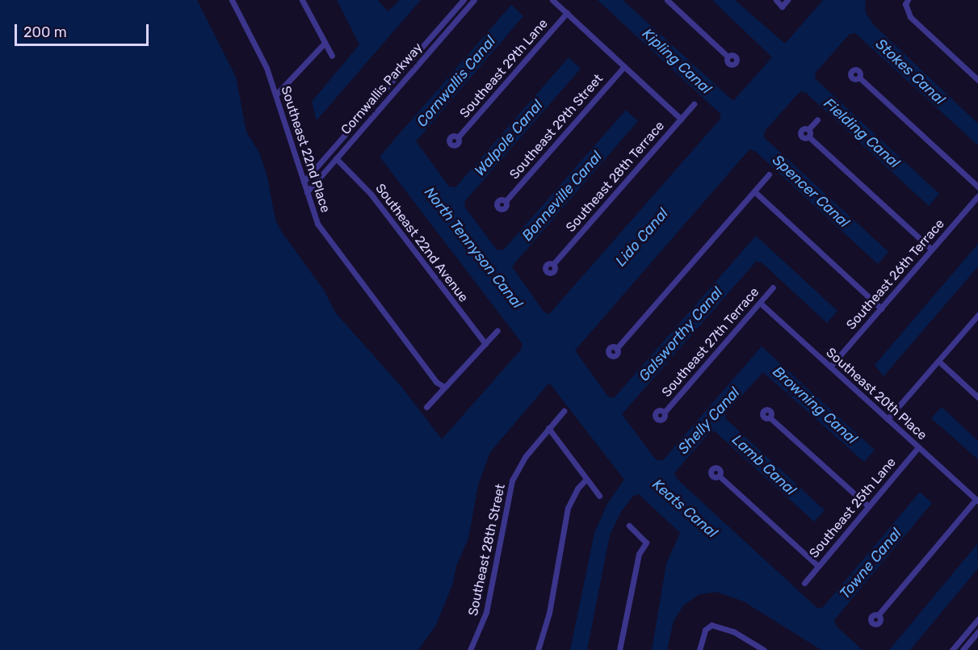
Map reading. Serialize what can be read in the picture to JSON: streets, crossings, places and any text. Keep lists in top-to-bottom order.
{
  "streets": {
    "street": [
      "Southeast 29th Lane",
      "Cornwallis Parkway",
      "Southeast 29th Street",
      "Southeast 22nd Place",
      "Southeast 28th Terrace",
      "Southeast 22nd Avenue",
      "Southeast 26th Terrace",
      "Southeast 27th Terrace",
      "Southeast 20th Place",
      "Southeast 25th Lane",
      "Southeast 28th Street"
    ]
  },
  "crossings": [
    ["Cornwallis Parkway", "Southeast 22nd Place"],
    ["Cornwallis Parkway", "Southeast 22nd Avenue"],
    ["Southeast 26th Terrace", "Southeast 20th Place"],
    ["Southeast 27th Terrace", "Southeast 20th Place"],
    ["Southeast 20th Place", "Southeast 25th Lane"]
  ],
  "water": [
    "Kipling Canal",
    "Stokes Canal",
    "Cornwallis Canal",
    "Fielding Canal",
    "Walpole Canal",
    "Spencer Canal",
    "Bonneville Canal",
    "Lido Canal",
    "North Tennyson Canal",
    "Galsworthy Canal",
    "Browning Canal",
    "Shelly Canal",
    "Lamb Canal",
    "Keats Canal",
    "Towne Canal"
  ],
  "scale_bar": "200 m"
}
